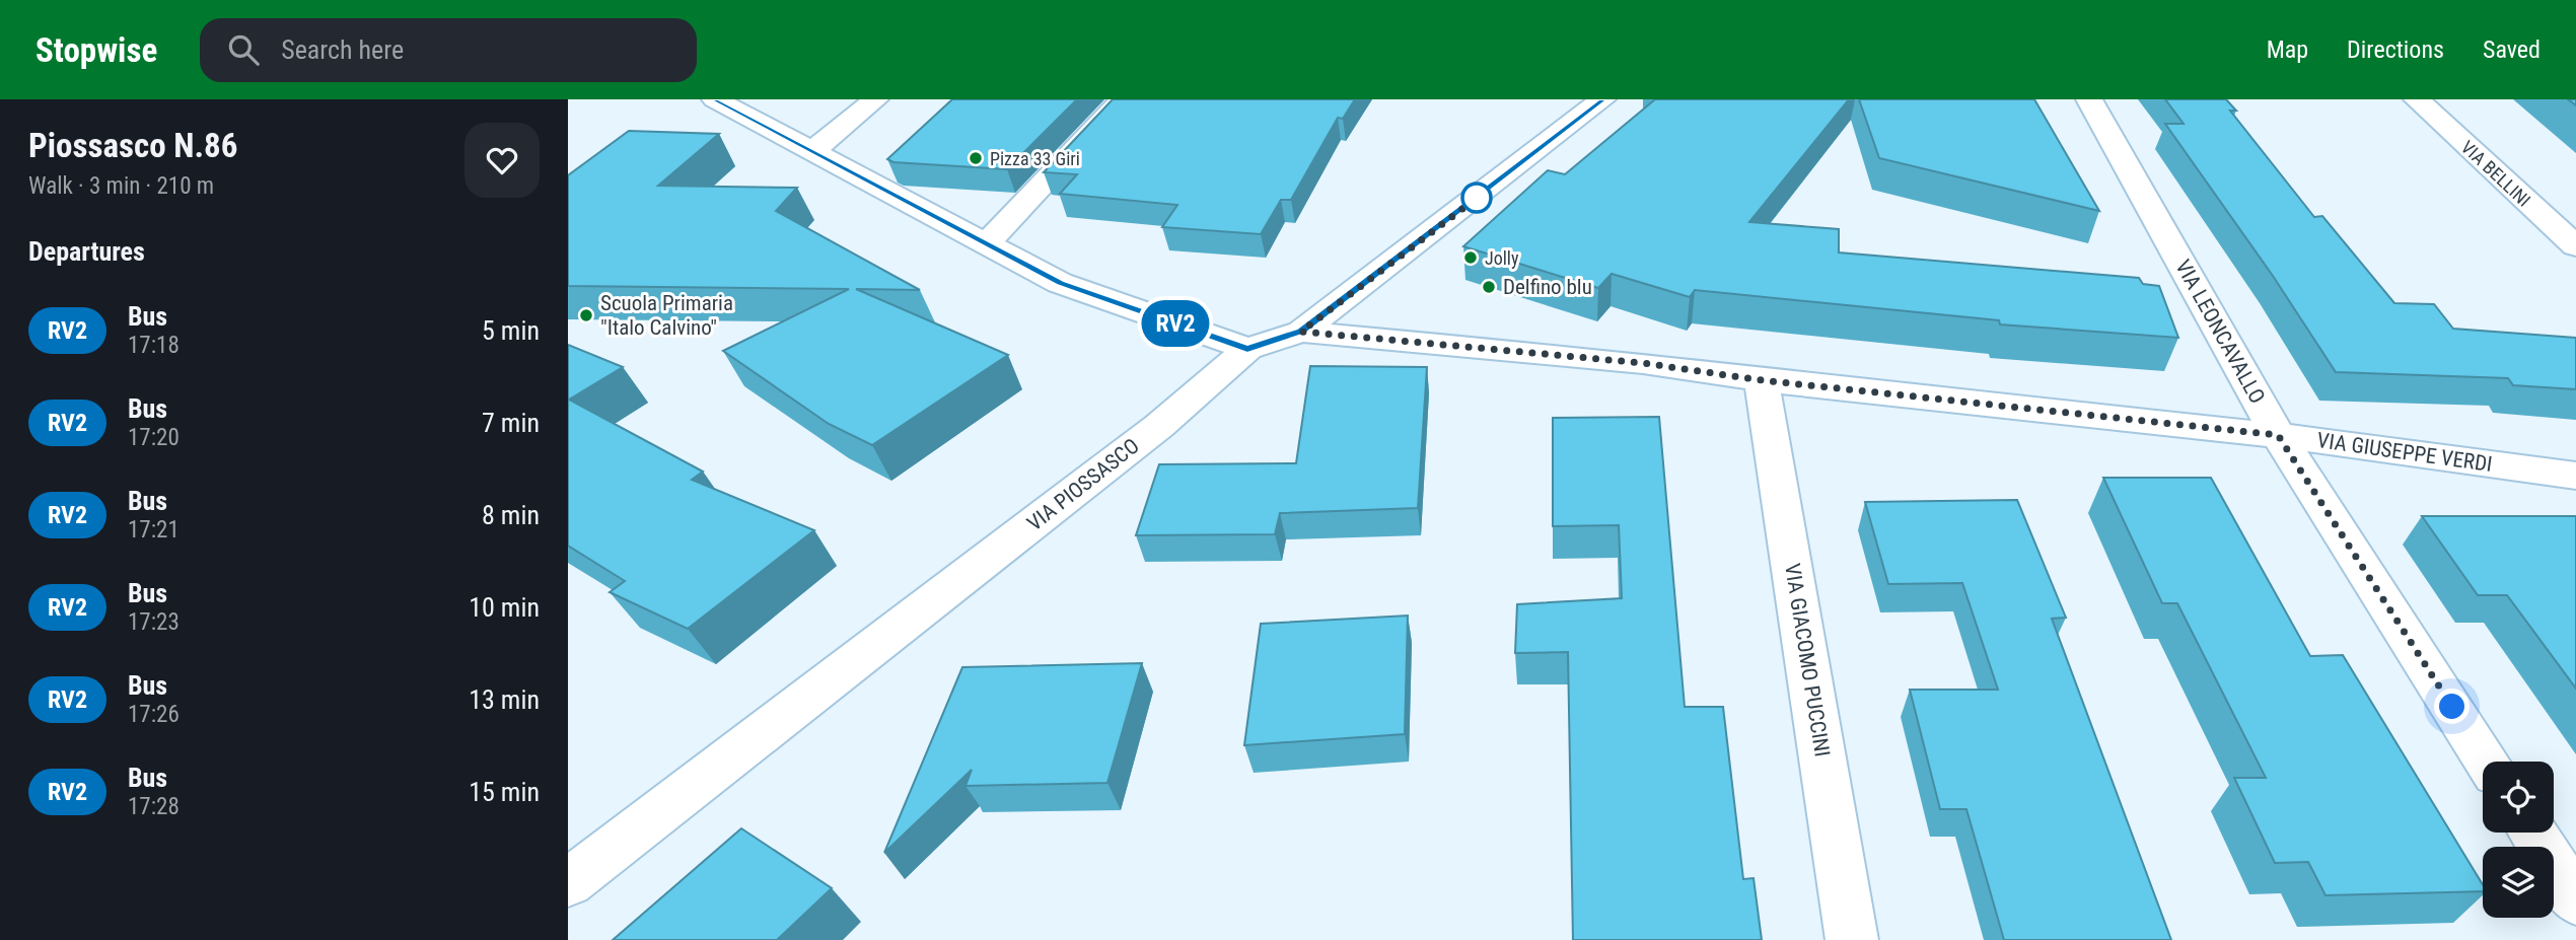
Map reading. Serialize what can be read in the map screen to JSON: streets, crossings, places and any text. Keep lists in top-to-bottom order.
{
  "streets": {
    "street": [
      "VIA BELLINI",
      "VIA LEONCAVALLO",
      "VIA GIUSEPPE VERDI",
      "VIA PIOSSASCO",
      "VIA GIACOMO PUCCINI"
    ]
  },
  "crossings": [
    ["VIA LEONCAVALLO", "VIA GIUSEPPE VERDI"],
    ["VIA GIUSEPPE VERDI", "VIA PIOSSASCO"],
    ["VIA GIUSEPPE VERDI", "VIA GIACOMO PUCCINI"]
  ],
  "places": [
    "Pizza 33 Giri",
    "Jolly",
    "Delfino blu",
    "Scuola Primaria \"Italo Calvino\""
  ],
  "lines": ["bus line RV2"],
  "page": {
    "header": "Stopwise",
    "search": "Search here",
    "nav": ["Map", "Directions", "Saved"],
    "heading": [
      ["Piossasco N.86", "Walk · 3 min · 210 m"],
      "Departures"
    ],
    "on_map": "RV2",
    "list": [
      {
        "mark": "RV2",
        "name": "Bus",
        "note": "17:18",
        "value": "5 min"
      },
      {
        "mark": "RV2",
        "name": "Bus",
        "note": "17:20",
        "value": "7 min"
      },
      {
        "mark": "RV2",
        "name": "Bus",
        "note": "17:21",
        "value": "8 min"
      },
      {
        "mark": "RV2",
        "name": "Bus",
        "note": "17:23",
        "value": "10 min"
      },
      {
        "mark": "RV2",
        "name": "Bus",
        "note": "17:26",
        "value": "13 min"
      },
      {
        "mark": "RV2",
        "name": "Bus",
        "note": "17:28",
        "value": "15 min"
      }
    ]
  }
}
